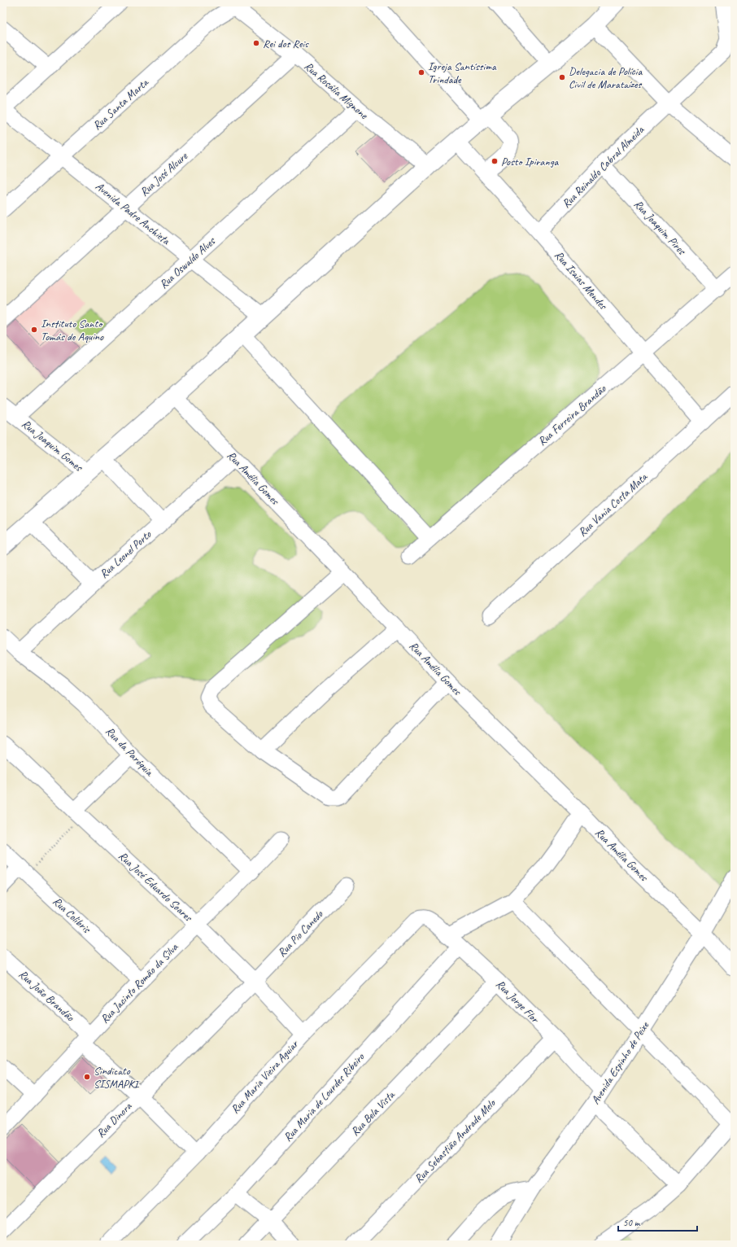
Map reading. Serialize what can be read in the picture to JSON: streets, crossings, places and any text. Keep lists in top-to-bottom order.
{
  "streets": {
    "street": [
      "Rua Rosália Mignone",
      "Rua Santa Marta",
      "Rua Reinaldo Cabral Almeida",
      "Rua José Alcure",
      "Avenida Padre Anchieta",
      "Rua Joaquim Pires",
      "Rua Oswaldo Alves",
      "Rua Isaias Mendes",
      "Rua Ferreira Brandão",
      "Rua Joaquim Gomes",
      "Rua Amélia Gomes",
      "Rua Vania Costa Mata",
      "Rua Leonel Porto",
      "Rua da Paróquia",
      "Rua José Eduardo Soares",
      "Rua Colibris",
      "Rua Pio Canedo",
      "Rua Jacinto Romão da Silva",
      "Rua João Brandão",
      "Rua Jorge Flor",
      "Avenida Espinho de Peixe",
      "Rua Maria Vieira Aguiar",
      "Rua Maria de Lourdes Ribeiro",
      "Rua Bela Vista",
      "Rua Dinora",
      "Rua Sebastião Andrade Melo"
    ]
  },
  "crossings": [
    ["Rua Rosália Mignone", "Rua Santa Marta"],
    ["Rua Rosália Mignone", "Rua José Alcure"],
    ["Rua Rosália Mignone", "Rua Oswaldo Alves"],
    ["Rua Santa Marta", "Avenida Padre Anchieta"],
    ["Rua Reinaldo Cabral Almeida", "Rua Joaquim Pires"],
    ["Rua Reinaldo Cabral Almeida", "Rua Isaias Mendes"],
    ["Rua José Alcure", "Avenida Padre Anchieta"],
    ["Avenida Padre Anchieta", "Rua Oswaldo Alves"],
    ["Rua Joaquim Pires", "Rua Ferreira Brandão"],
    ["Rua Oswaldo Alves", "Rua Joaquim Gomes"],
    ["Rua Isaias Mendes", "Rua Ferreira Brandão"],
    ["Rua Isaias Mendes", "Rua Vania Costa Mata"],
    ["Rua Amélia Gomes", "Rua Leonel Porto"],
    ["Rua Amélia Gomes", "Avenida Espinho de Peixe"],
    ["Rua Leonel Porto", "Rua da Paróquia"],
    ["Rua da Paróquia", "Rua Jacinto Romão da Silva"],
    ["Rua José Eduardo Soares", "Rua Pio Canedo"],
    ["Rua José Eduardo Soares", "Rua Jacinto Romão da Silva"],
    ["Rua José Eduardo Soares", "Rua Maria Vieira Aguiar"],
    ["Rua José Eduardo Soares", "Rua Dinora"],
    ["Rua Colibris", "Rua Jacinto Romão da Silva"],
    ["Rua Pio Canedo", "Rua Dinora"],
    ["Rua Jacinto Romão da Silva", "Rua João Brandão"],
    ["Rua João Brandão", "Rua Maria Vieira Aguiar"],
    ["Rua João Brandão", "Rua Dinora"],
    ["Rua Jorge Flor", "Avenida Espinho de Peixe"],
    ["Rua Jorge Flor", "Rua Maria Vieira Aguiar"],
    ["Rua Jorge Flor", "Rua Maria de Lourdes Ribeiro"],
    ["Rua Jorge Flor", "Rua Bela Vista"],
    ["Rua Jorge Flor", "Rua Sebastião Andrade Melo"]
  ],
  "places": [
    "Rei dos Reis",
    "Igreja Santíssima Trindade",
    "Delegacia de Polícia Civil de Marataízes",
    "Posto Ipiranga",
    "Instituto Santo Tomás de Aquino",
    "Sindicato SISMAPKI"
  ],
  "scale_bar": "50 m"
}
